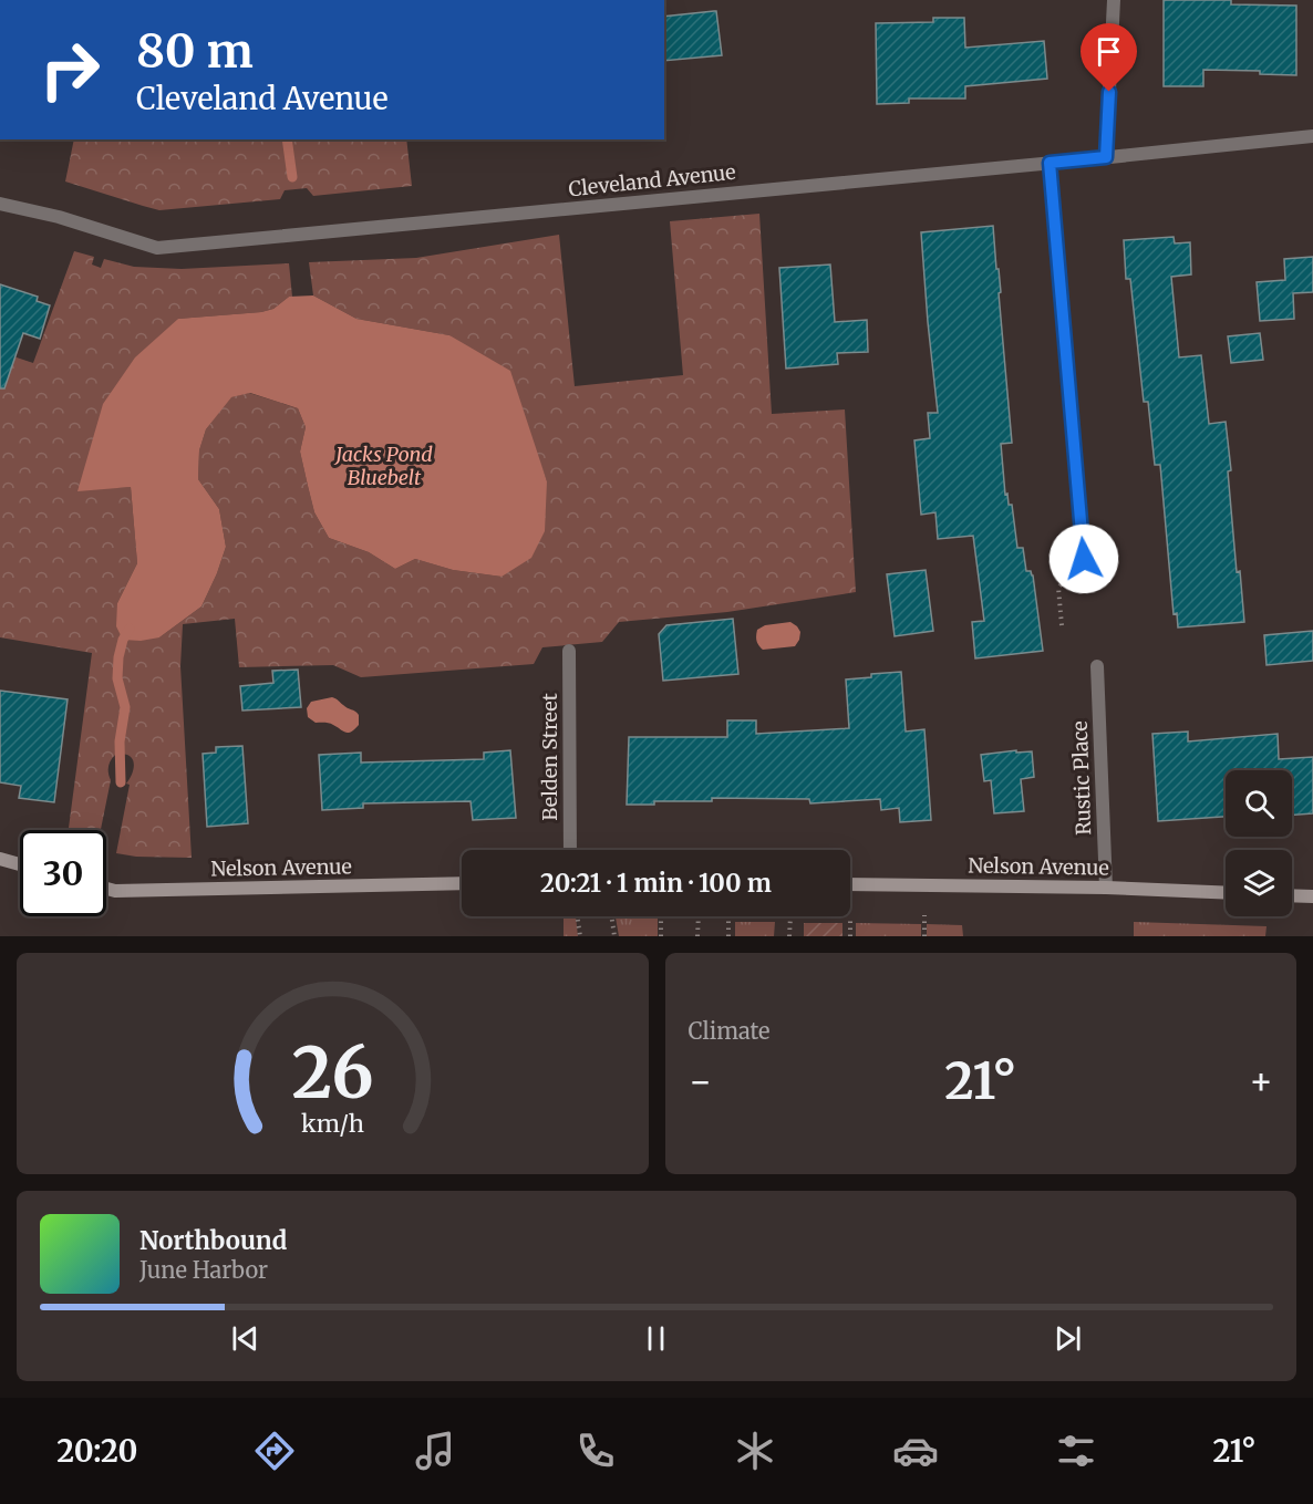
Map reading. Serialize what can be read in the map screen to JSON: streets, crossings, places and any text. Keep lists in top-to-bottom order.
{
  "streets": {
    "street": [
      "Cleveland Avenue",
      "Belden Street",
      "Rustic Place",
      "Nelson Avenue"
    ]
  },
  "crossings": [
    ["Rustic Place", "Nelson Avenue"]
  ],
  "parks": ["Jacks Pond Bluebelt"],
  "page": {
    "turn": ["80 m", "Cleveland Avenue"],
    "limit": "30",
    "trip": "20:21 · 1 min · 100 m",
    "tile": "Climate",
    "heat": ["−", "21°", "+"],
    "song": ["Northbound", "June Harbor"],
    "tabs": ["20:20", "21°"],
    "gauge": ["26", "km/h"]
  }
}
